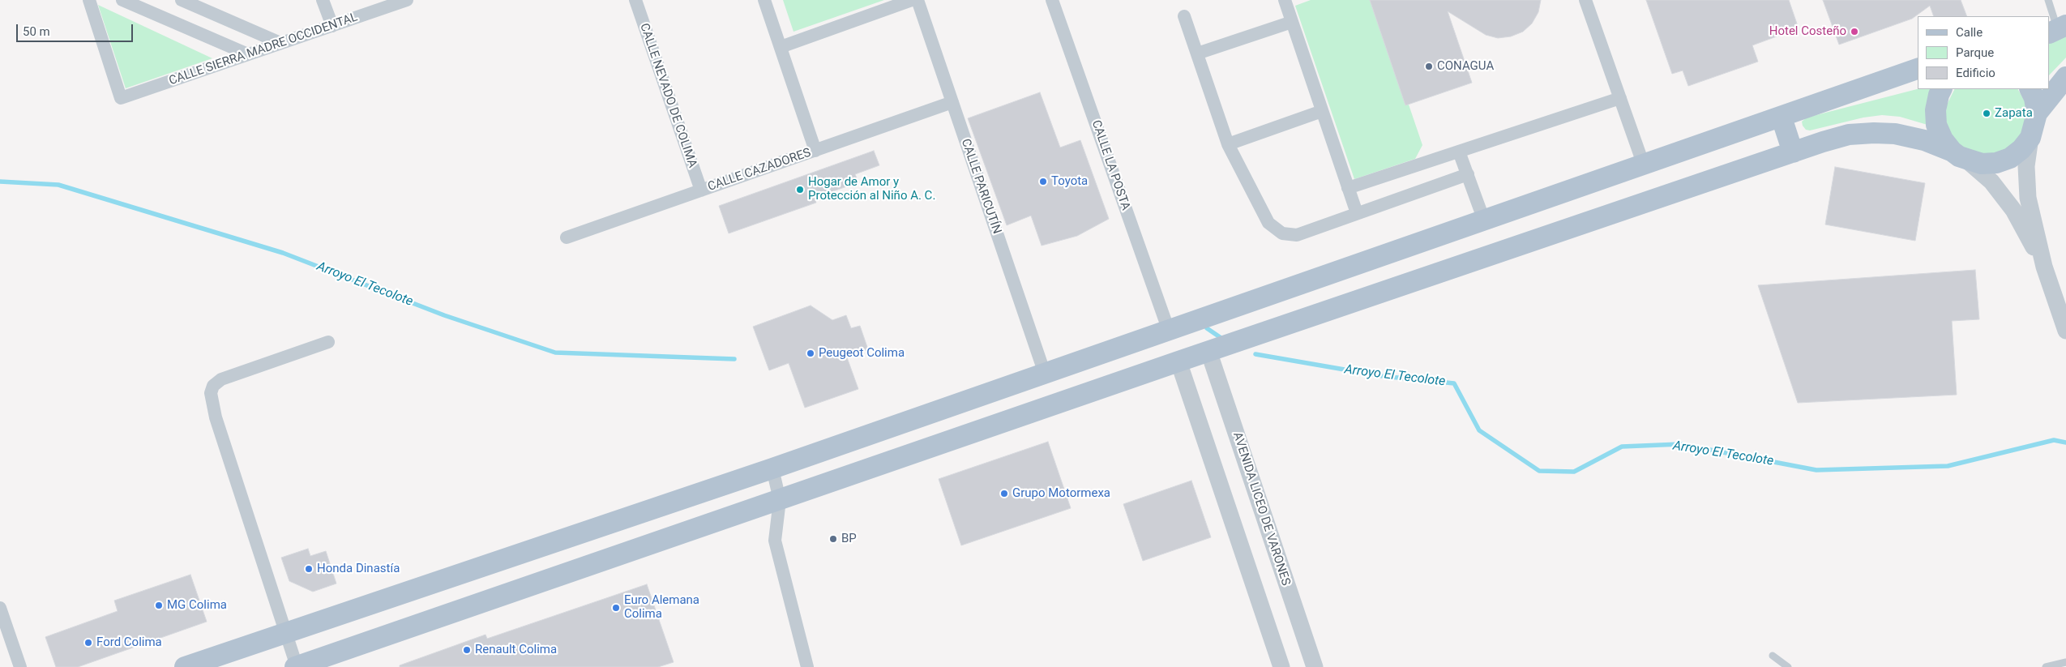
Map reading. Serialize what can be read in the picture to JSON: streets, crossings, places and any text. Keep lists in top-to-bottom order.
{
  "streets": {
    "street": [
      "CALLE SIERRA MADRE OCCIDENTAL",
      "CALLE NEVADO DE COLIMA",
      "CALLE LA POSTA",
      "CALLE CAZADORES",
      "CALLE PARICUTÍN",
      "AVENIDA LICEO DE VARONES"
    ]
  },
  "crossings": [
    ["CALLE NEVADO DE COLIMA", "CALLE CAZADORES"],
    ["CALLE CAZADORES", "CALLE PARICUTÍN"]
  ],
  "water": ["Arroyo El Tecolote"],
  "places": [
    "Hotel Costeño",
    "CONAGUA",
    "Zapata",
    "Toyota",
    "Hogar de Amor y Protección al Niño A. C.",
    "Peugeot Colima",
    "Grupo Motormexa",
    "BP",
    "Honda Dinastía",
    "MG Colima",
    "Euro Alemana Colima",
    "Ford Colima",
    "Renault Colima"
  ],
  "legend": ["Calle", "Parque", "Edificio"],
  "scale_bar": "50 m"
}
